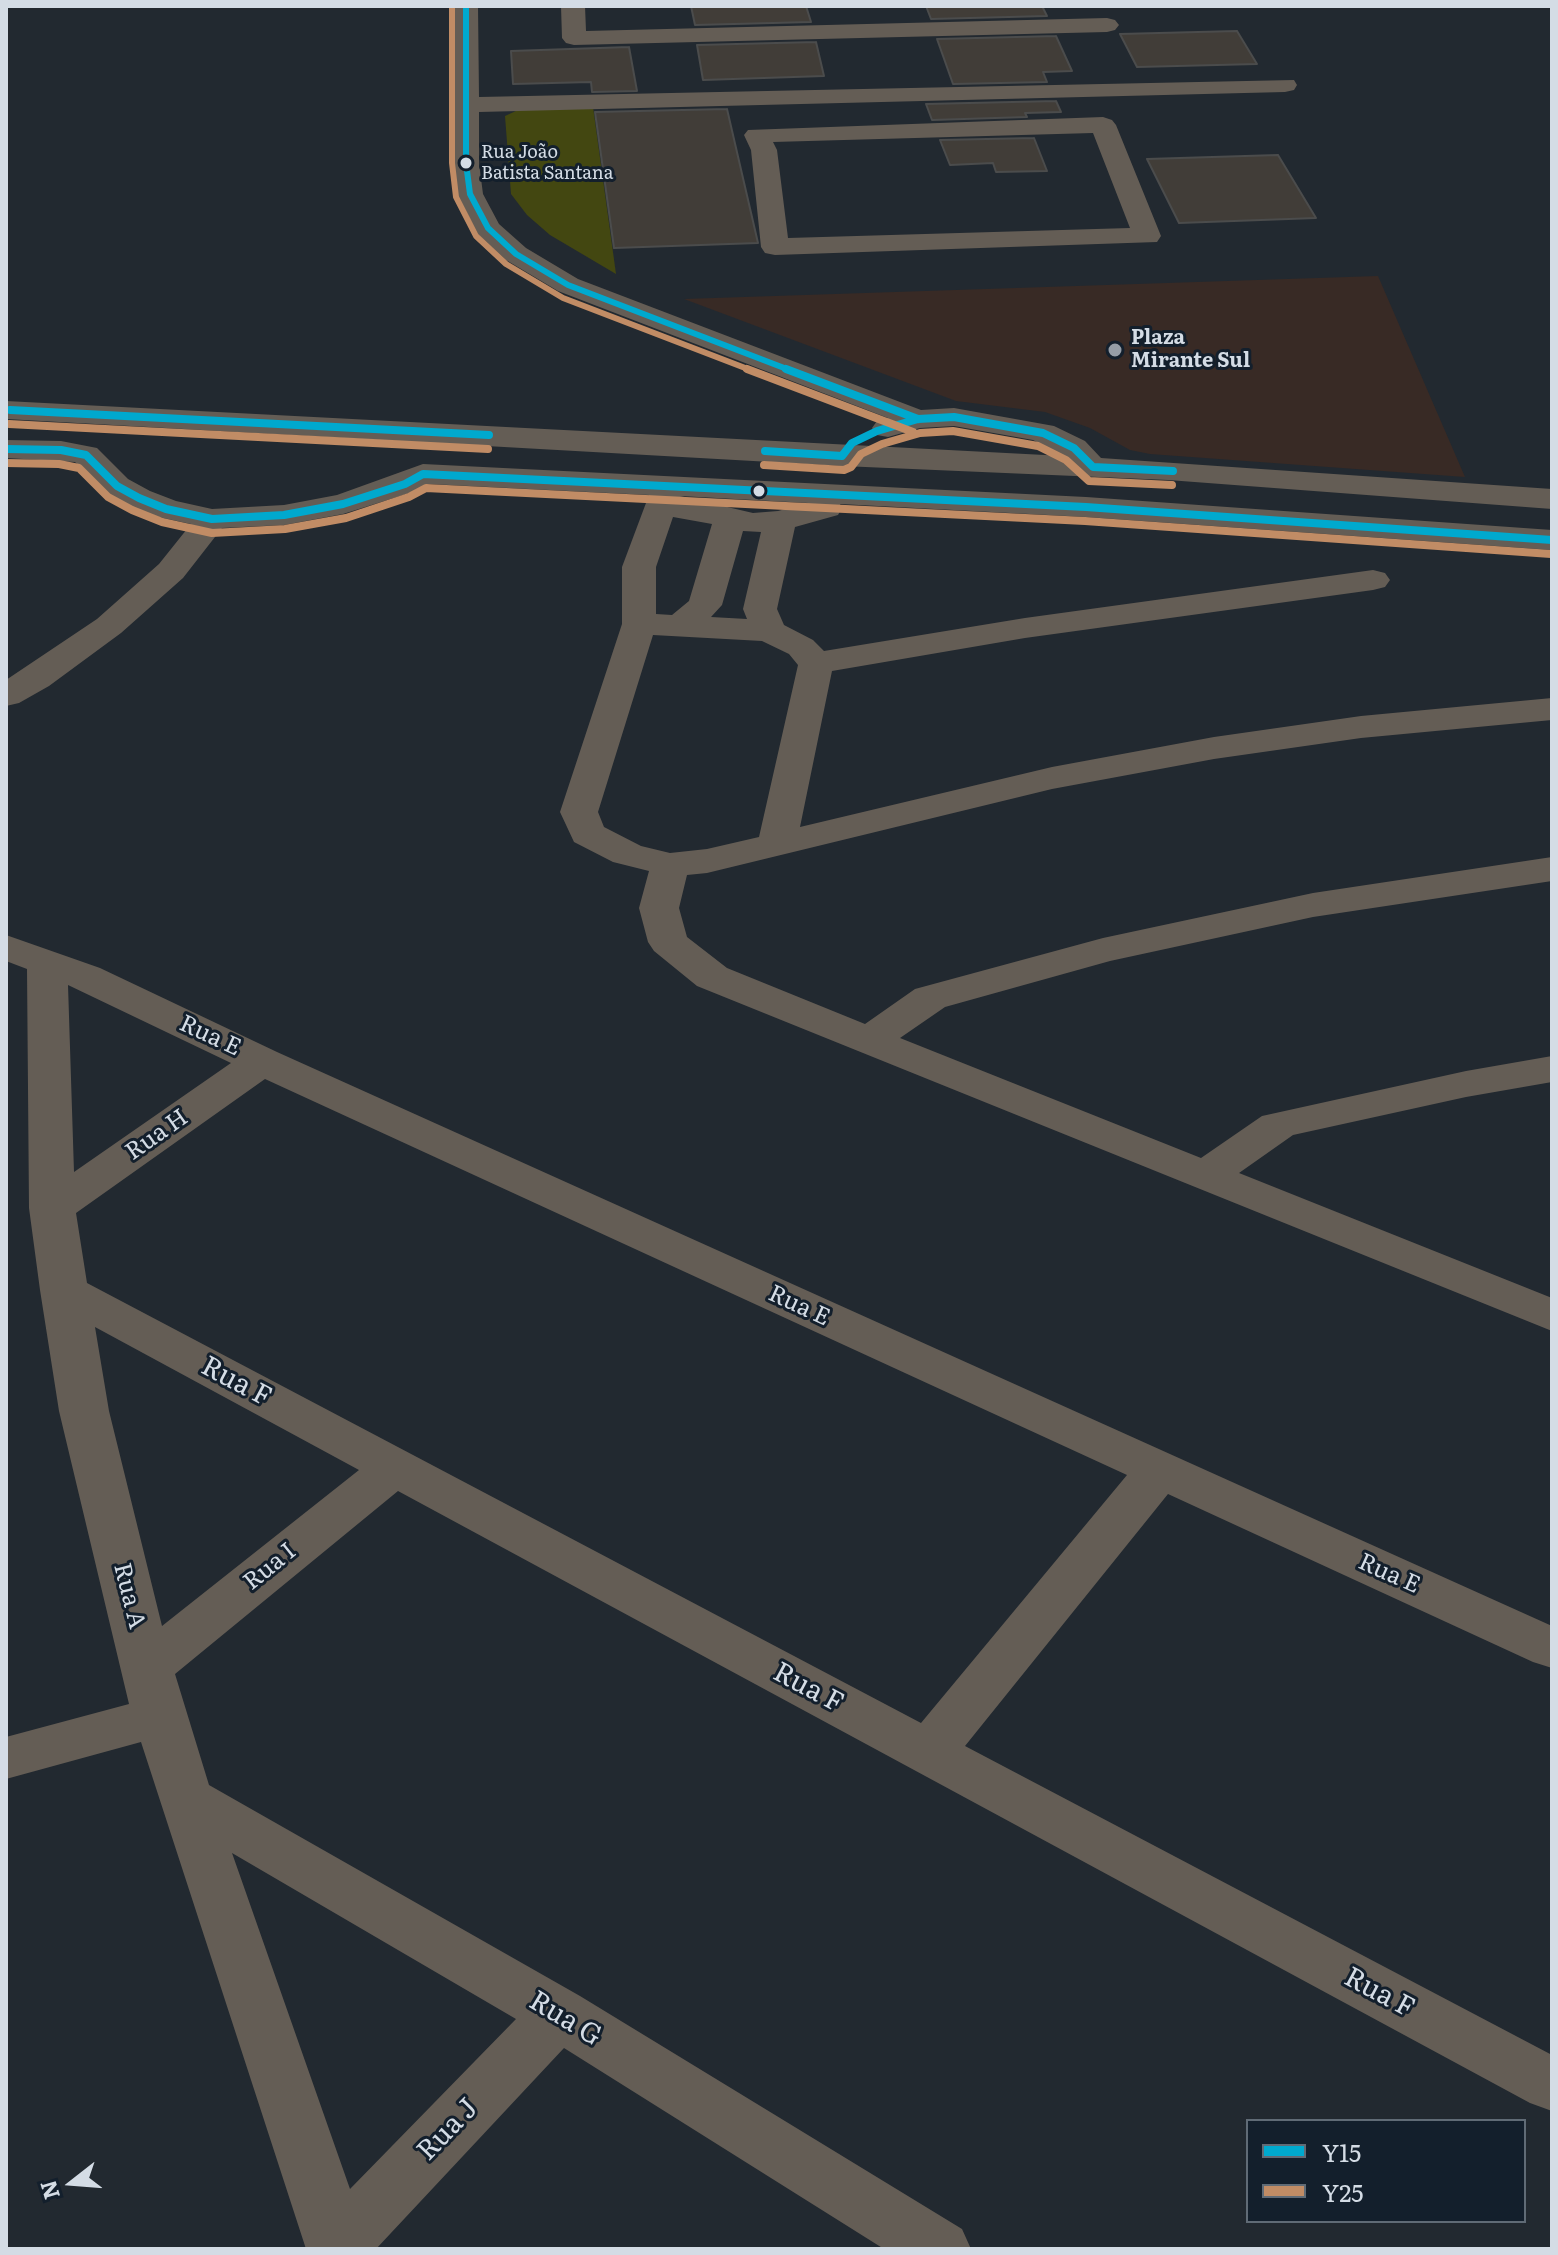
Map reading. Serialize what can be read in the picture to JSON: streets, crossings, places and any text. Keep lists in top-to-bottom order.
{
  "streets": {
    "street": [
      "Rua E",
      "Rua H",
      "Rua F",
      "Rua I",
      "Rua A",
      "Rua G",
      "Rua J"
    ]
  },
  "crossings": [
    ["Rua E", "Rua H"],
    ["Rua E", "Rua A"],
    ["Rua H", "Rua A"],
    ["Rua F", "Rua I"],
    ["Rua F", "Rua A"],
    ["Rua I", "Rua A"],
    ["Rua A", "Rua G"],
    ["Rua A", "Rua J"],
    ["Rua G", "Rua J"]
  ],
  "places": ["Rua João Batista Santana", "Plaza Mirante Sul"],
  "lines": ["transit line Y15", "transit line Y25"],
  "legend": ["Y15", "Y25"],
  "north": "left"
}
